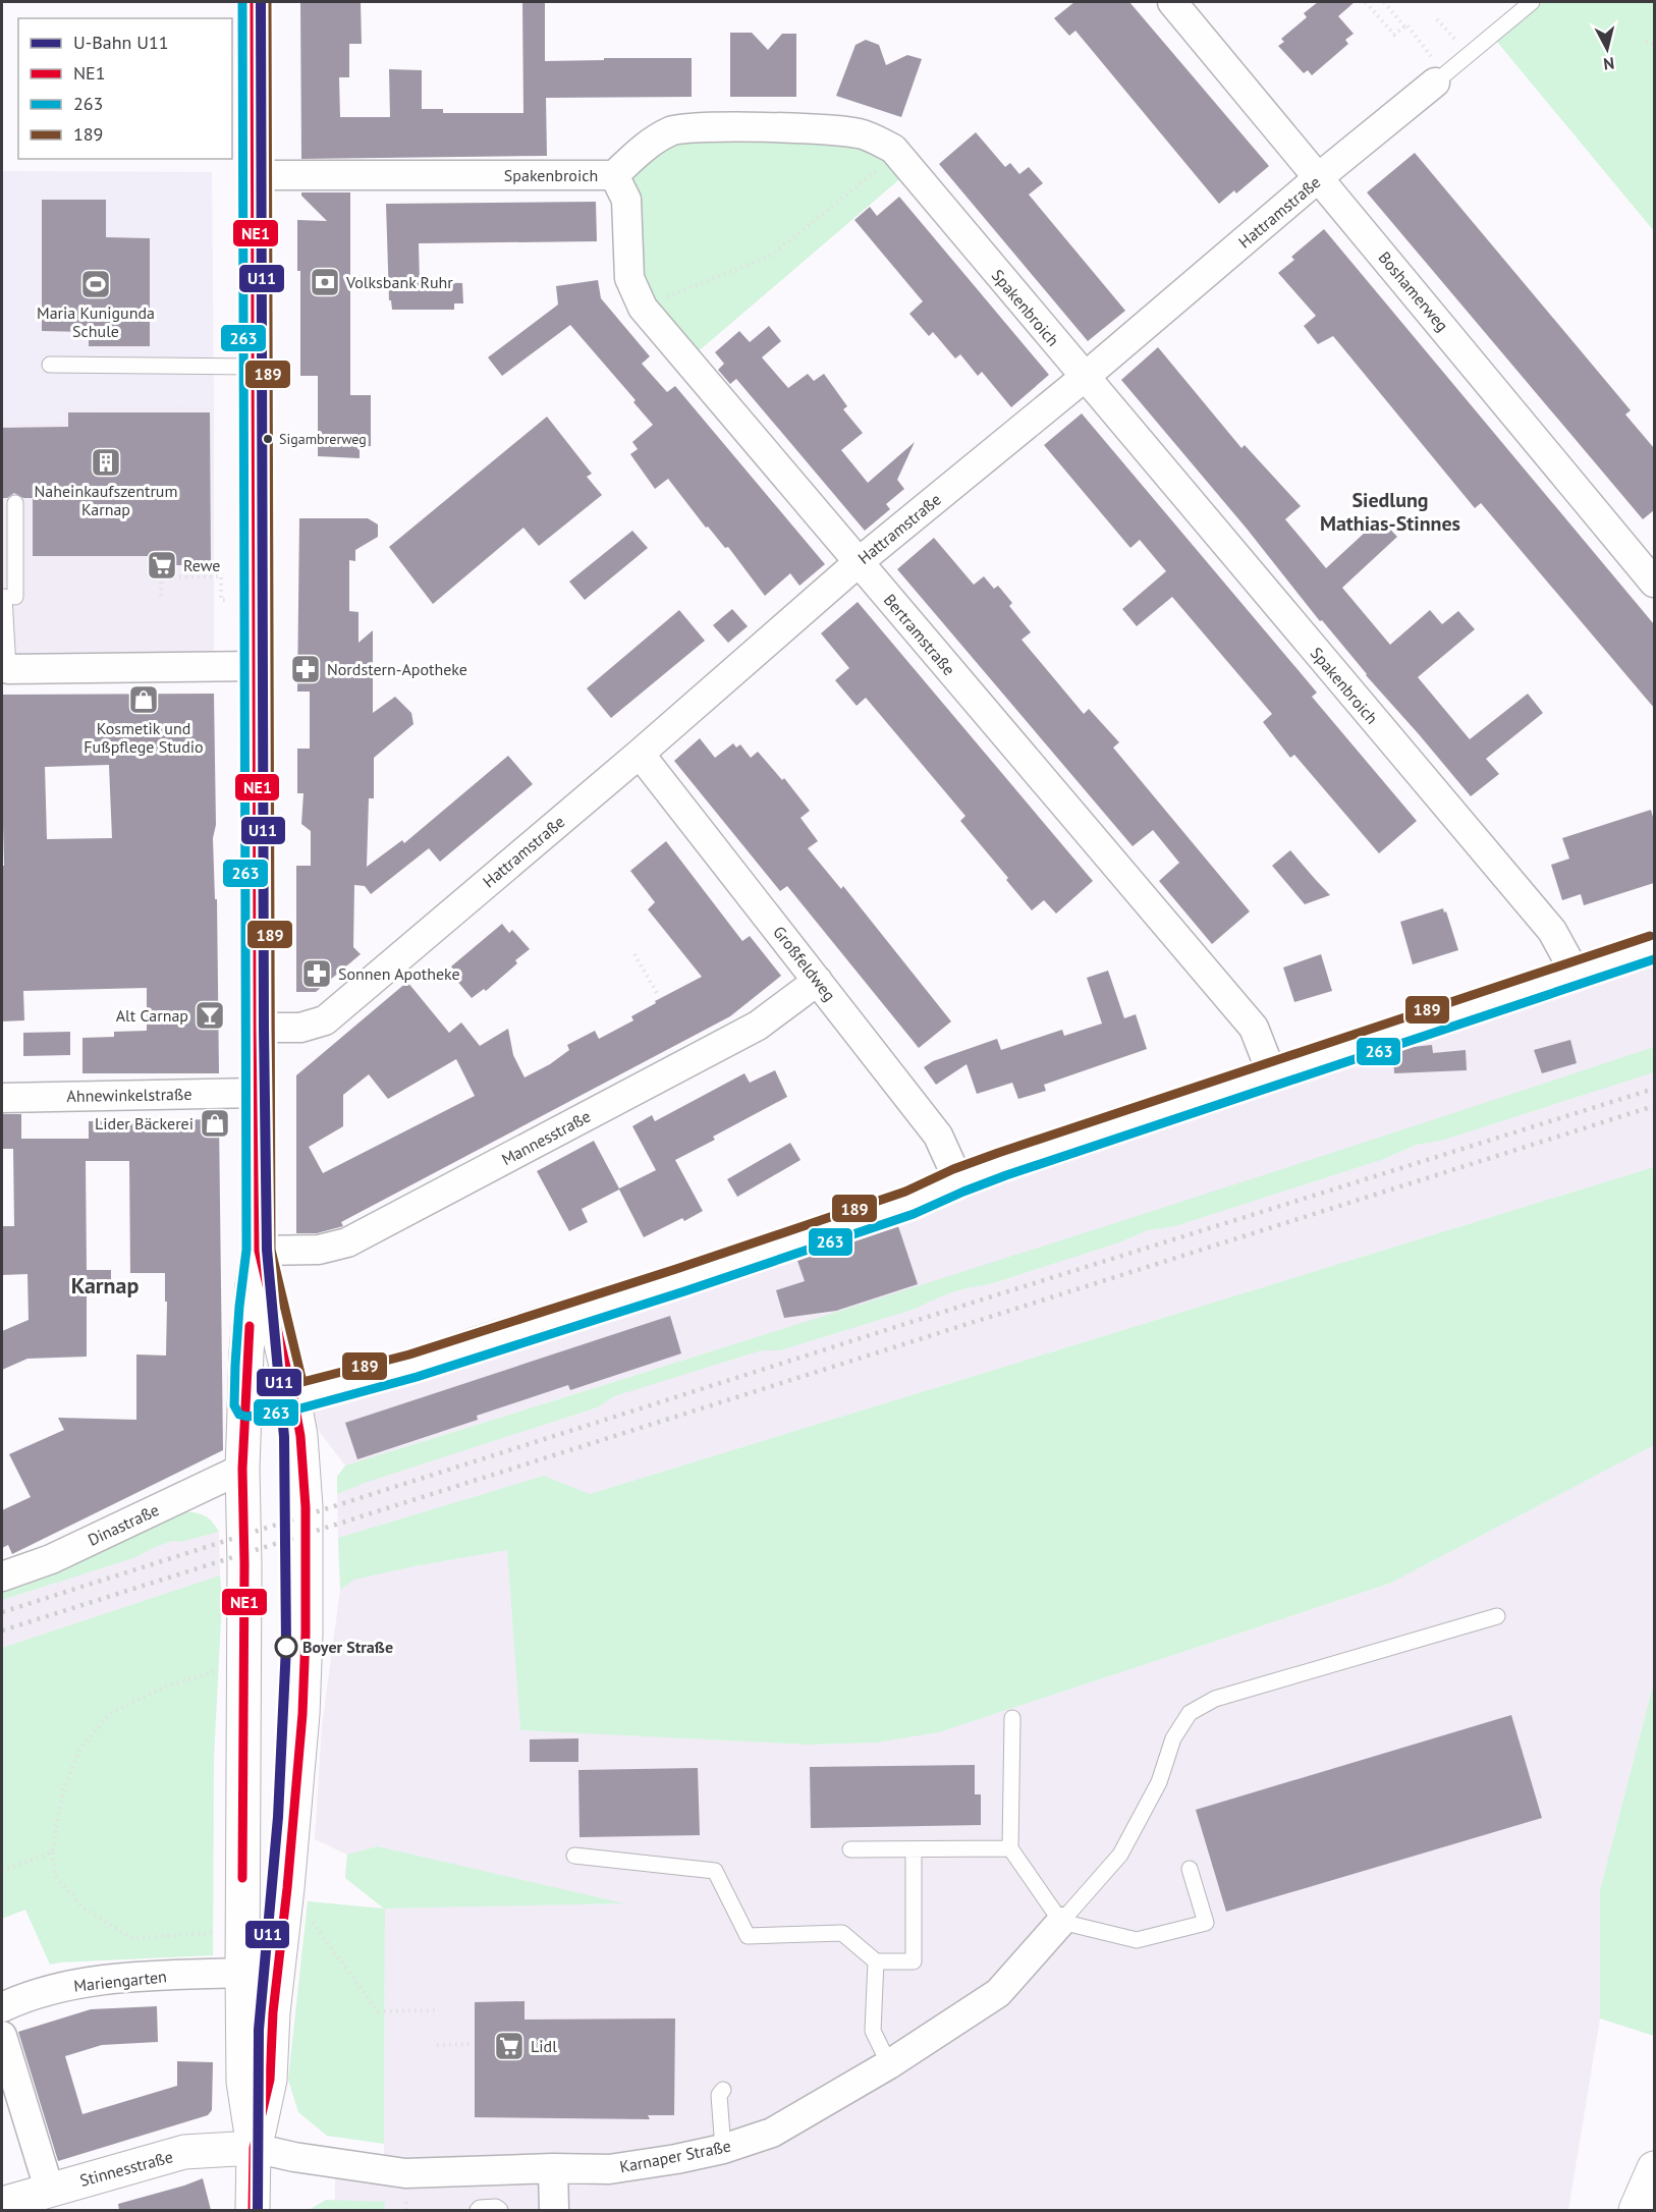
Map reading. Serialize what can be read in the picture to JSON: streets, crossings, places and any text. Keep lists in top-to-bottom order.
{
  "streets": {
    "main road": ["Stinnesstraße"],
    "street": [
      "Spakenbroich",
      "Hattramstraße",
      "Boshamerweg",
      "Bertramstraße",
      "Großfeldweg",
      "Ahnewinkelstraße",
      "Mannesstraße",
      "Dinastraße",
      "Mariengarten",
      "Karnaper Straße"
    ]
  },
  "crossings": [
    ["Spakenbroich", "Hattramstraße"],
    ["Spakenbroich", "Bertramstraße"],
    ["Hattramstraße", "Boshamerweg"],
    ["Hattramstraße", "Bertramstraße"],
    ["Hattramstraße", "Großfeldweg"],
    ["Großfeldweg", "Mannesstraße"],
    ["Karnaper Straße", "Stinnesstraße"]
  ],
  "districts": ["Siedlung Mathias-Stinnes", "Karnap"],
  "places": {
    "bank": ["Volksbank Ruhr"],
    "sports": ["Maria Kunigunda Schule"],
    "other": ["Sigambrerweg", "Boyer Straße"],
    "building": ["Naheinkaufszentrum Karnap"],
    "supermarket": ["Rewe", "Lidl"],
    "pharmacy": ["Nordstern-Apotheke", "Sonnen Apotheke"],
    "shop": ["Kosmetik und Fußpflege Studio", "Lider Bäckerei"],
    "bar": ["Alt Carnap"]
  },
  "lines": [
    "metro line U11",
    "transit line NE1",
    "transit line 263",
    "transit line 189"
  ],
  "legend": [
    "U-Bahn U11",
    "NE1",
    "263",
    "189"
  ],
  "north": "bottom"
}
